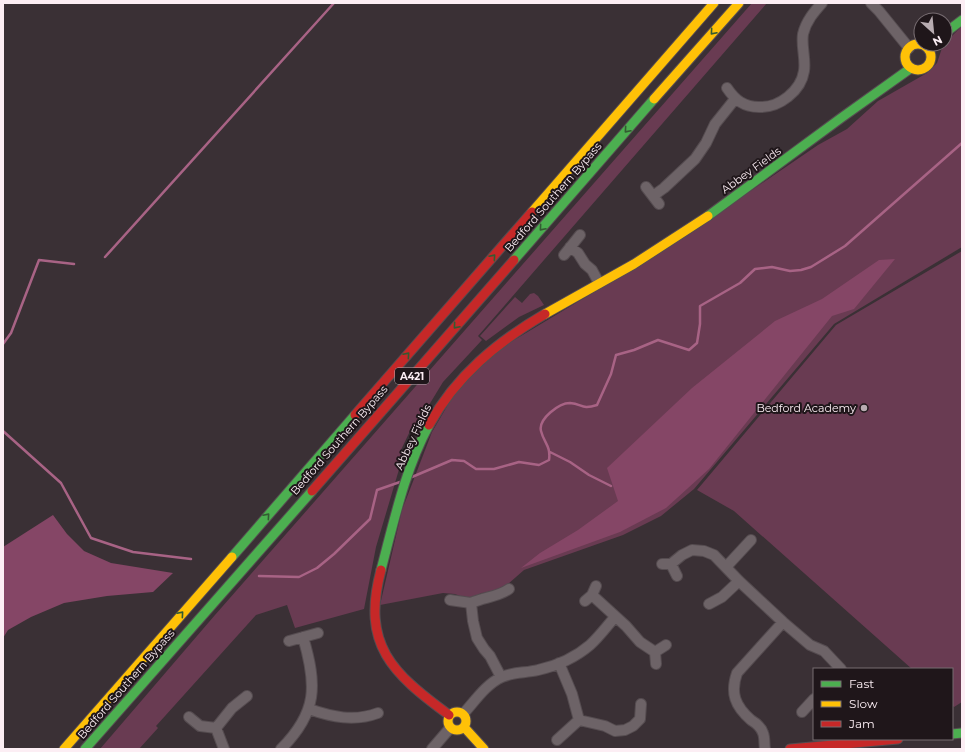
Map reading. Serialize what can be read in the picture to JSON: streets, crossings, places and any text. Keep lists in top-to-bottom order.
{
  "streets": {
    "main road": ["Abbey Fields", "Bedford Southern Bypass", "A421"]
  },
  "places": ["Bedford Academy"],
  "legend": ["Fast", "Slow", "Jam"],
  "north": "bottom right"
}
